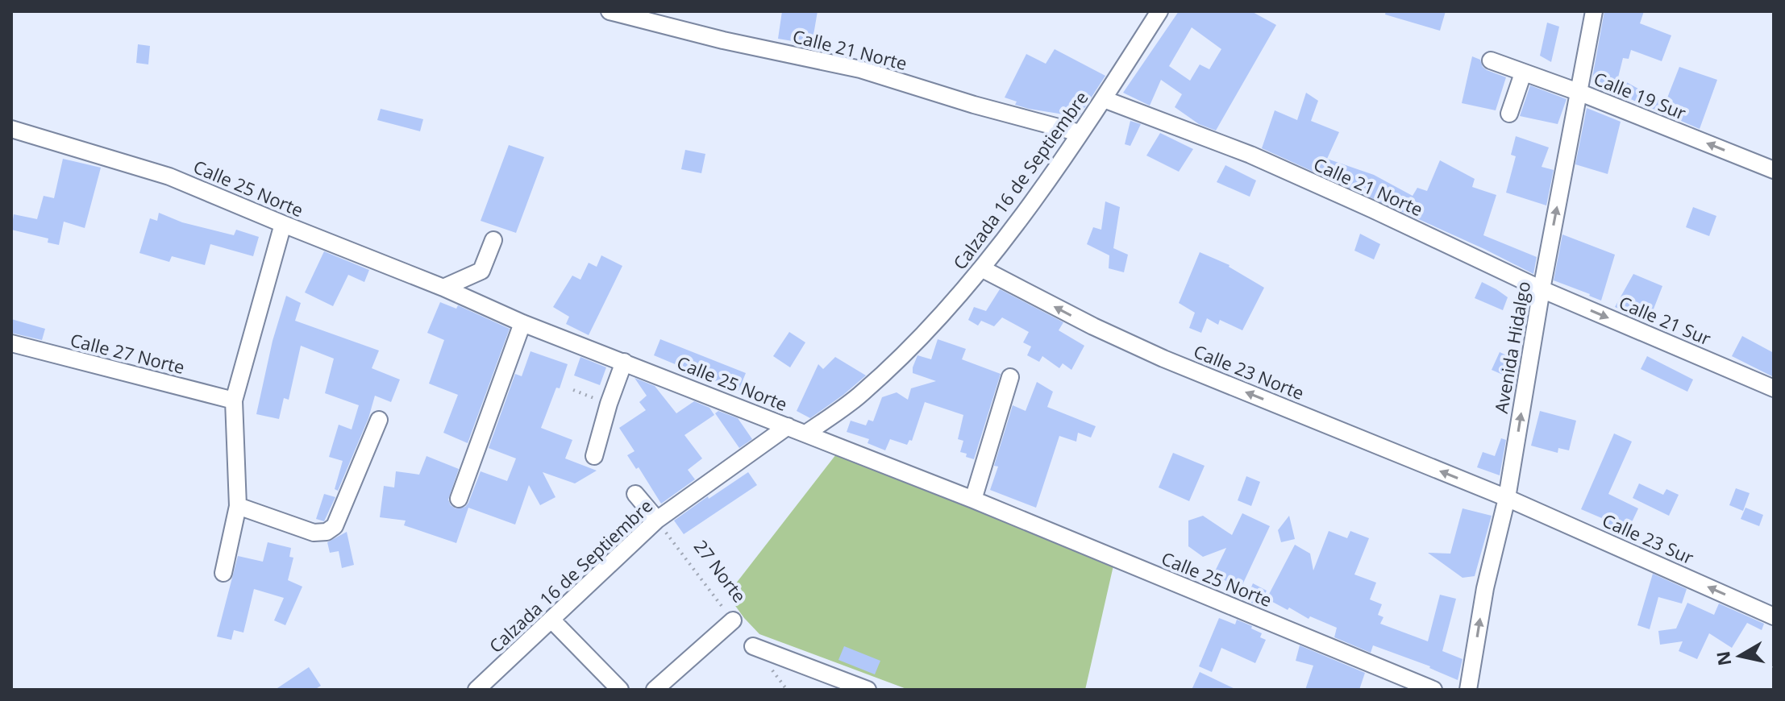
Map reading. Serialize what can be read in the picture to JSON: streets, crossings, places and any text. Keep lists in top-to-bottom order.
{
  "streets": {
    "street": [
      "Calle 21 Norte",
      "Calle 19 Sur",
      "Calzada 16 de Septiembre",
      "Calle 25 Norte",
      "Calle 21 Sur",
      "Avenida Hidalgo",
      "Calle 27 Norte",
      "Calle 23 Norte",
      "Calle 23 Sur",
      "27 Norte"
    ]
  },
  "crossings": [
    ["Calle 21 Norte", "Calzada 16 de Septiembre"],
    ["Calle 21 Norte", "Calle 21 Sur"],
    ["Calle 21 Norte", "Avenida Hidalgo"],
    ["Calle 19 Sur", "Avenida Hidalgo"],
    ["Calzada 16 de Septiembre", "Calle 25 Norte"],
    ["Calzada 16 de Septiembre", "Calle 23 Norte"],
    ["Calzada 16 de Septiembre", "27 Norte"],
    ["Calle 21 Sur", "Avenida Hidalgo"],
    ["Avenida Hidalgo", "Calle 23 Norte"],
    ["Avenida Hidalgo", "Calle 23 Sur"],
    ["Calle 23 Norte", "Calle 23 Sur"]
  ],
  "one_way": [
    "Calle 19 Sur",
    "Calle 21 Sur",
    "Avenida Hidalgo",
    "Calle 23 Norte",
    "Calle 23 Sur"
  ],
  "north": "left"
}
